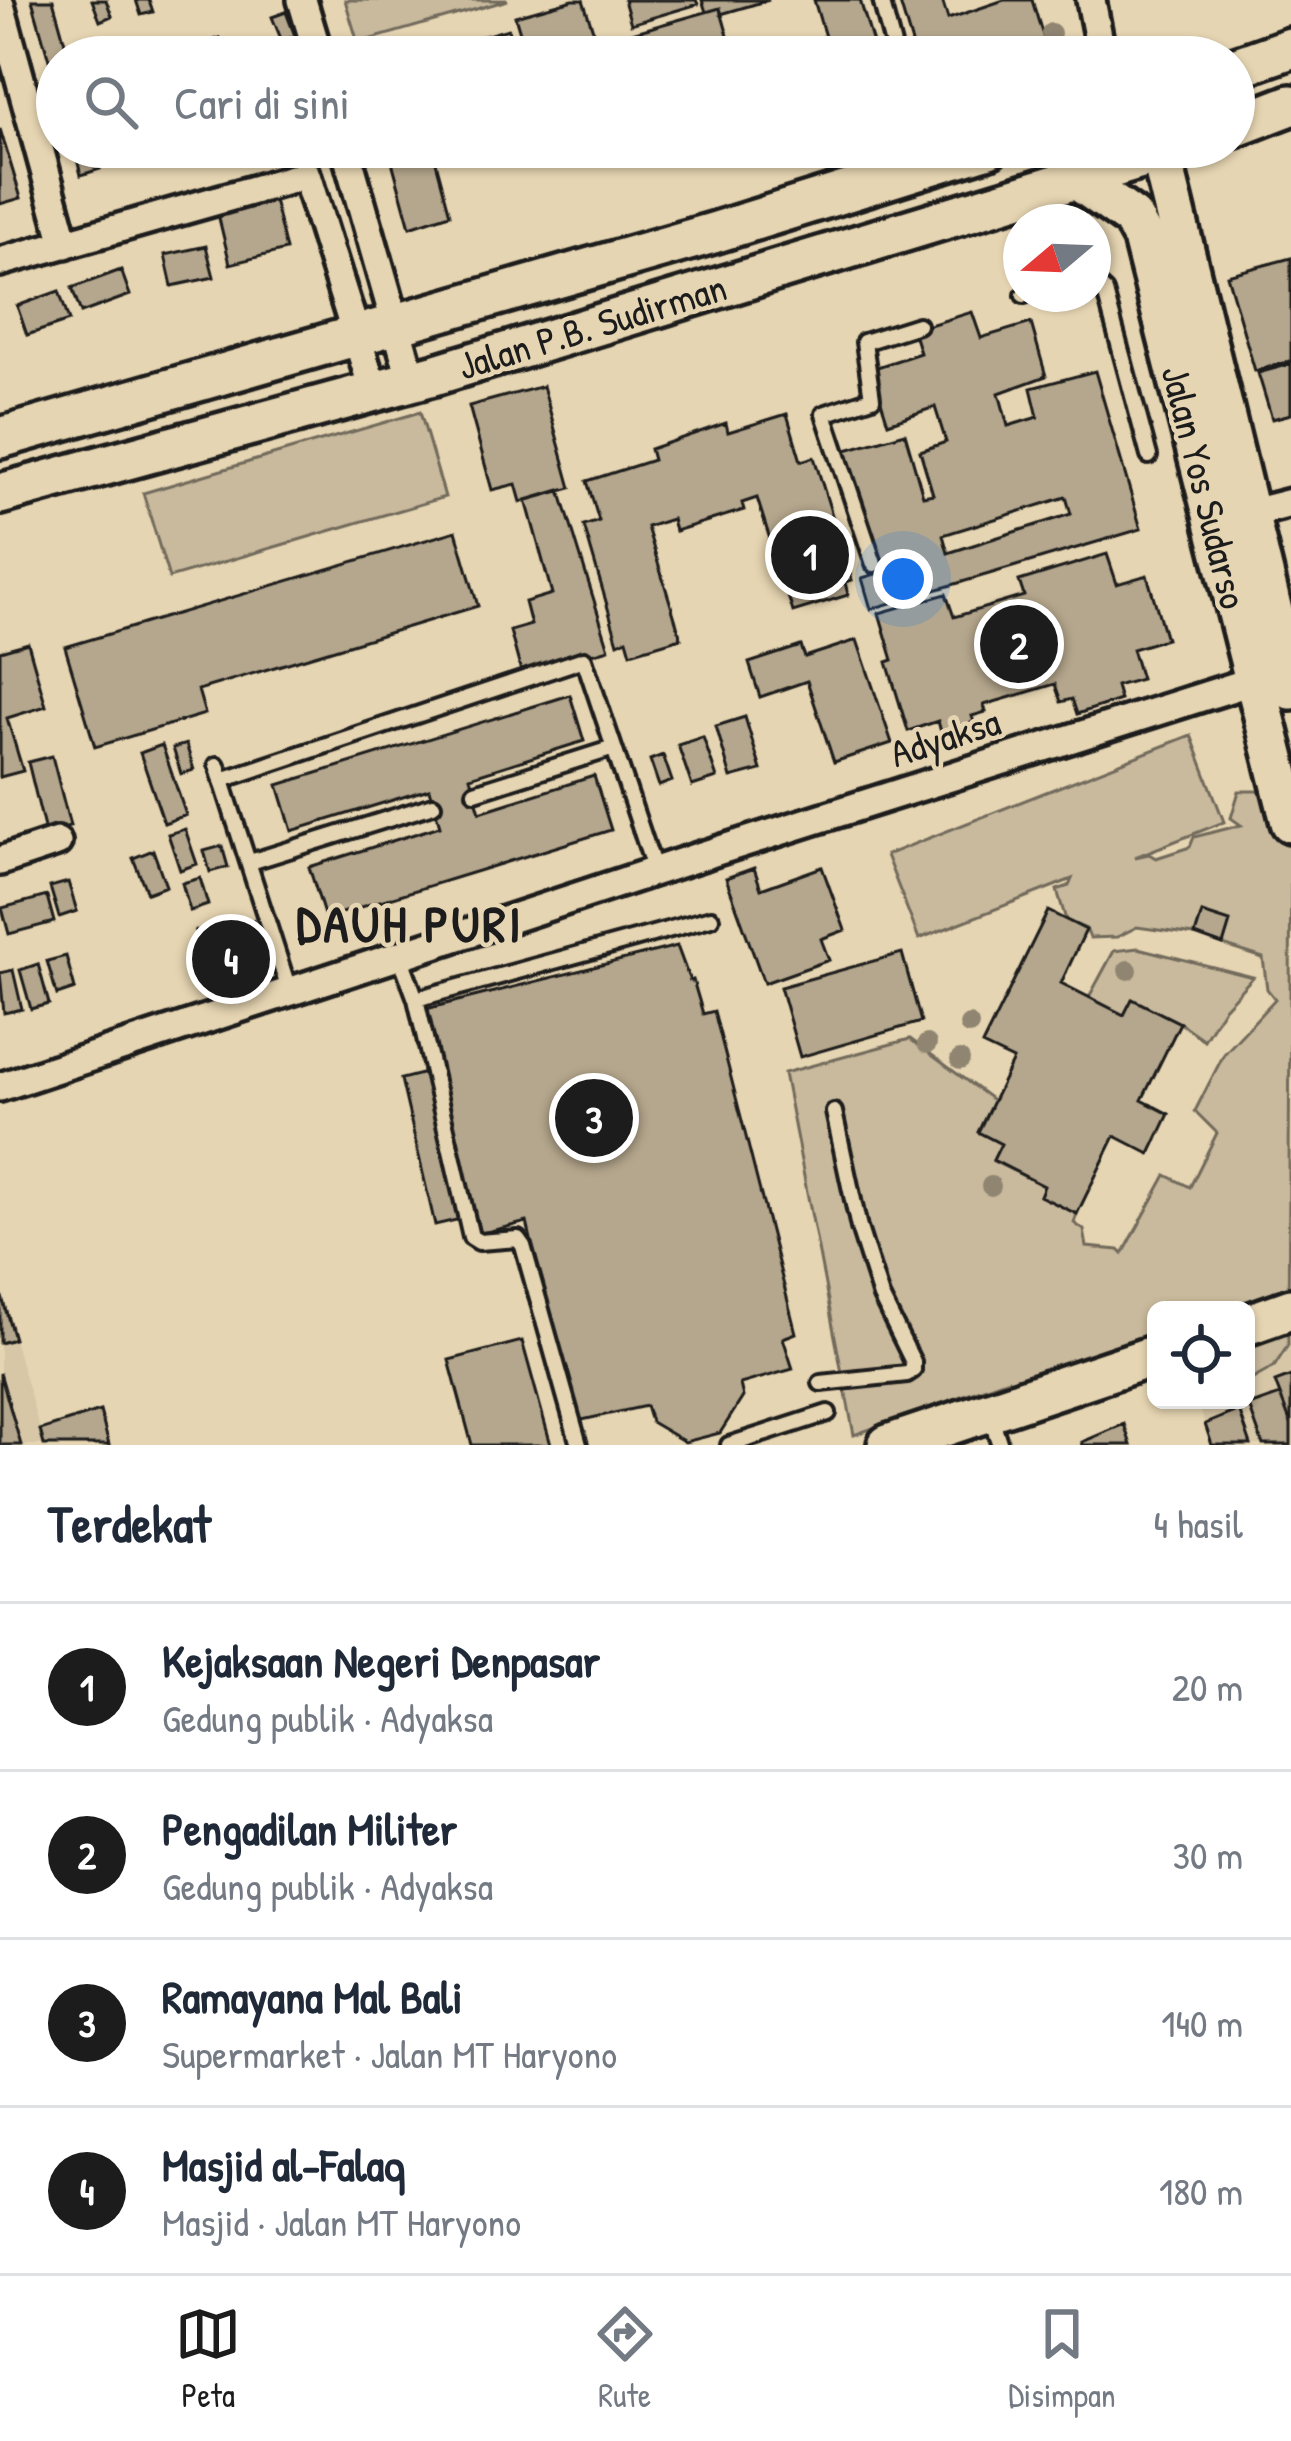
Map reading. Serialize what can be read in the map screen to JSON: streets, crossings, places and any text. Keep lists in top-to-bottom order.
{
  "streets": {
    "main road": ["Jalan P.B. Sudirman", "Jalan Yos Sudarso"],
    "street": ["Adyaksa"]
  },
  "crossings": [
    ["Jalan P.B. Sudirman", "Jalan Yos Sudarso"],
    ["Jalan Yos Sudarso", "Adyaksa"]
  ],
  "districts": ["DAUH PURI"],
  "north": "left",
  "page": {
    "search": "Cari di sini",
    "pins": [
      "1",
      "2",
      "4",
      "3"
    ],
    "heading": ["Terdekat", "4 hasil"],
    "list": [
      {
        "mark": "1",
        "name": "Kejaksaan Negeri Denpasar",
        "note": "Gedung publik · Adyaksa",
        "value": "20 m"
      },
      {
        "mark": "2",
        "name": "Pengadilan Militer",
        "note": "Gedung publik · Adyaksa",
        "value": "30 m"
      },
      {
        "mark": "3",
        "name": "Ramayana Mal Bali",
        "note": "Supermarket · Jalan MT Haryono",
        "value": "140 m"
      },
      {
        "mark": "4",
        "name": "Masjid al-Falaq",
        "note": "Masjid · Jalan MT Haryono",
        "value": "180 m"
      }
    ],
    "nav": ["Peta", "Rute", "Disimpan"]
  }
}
